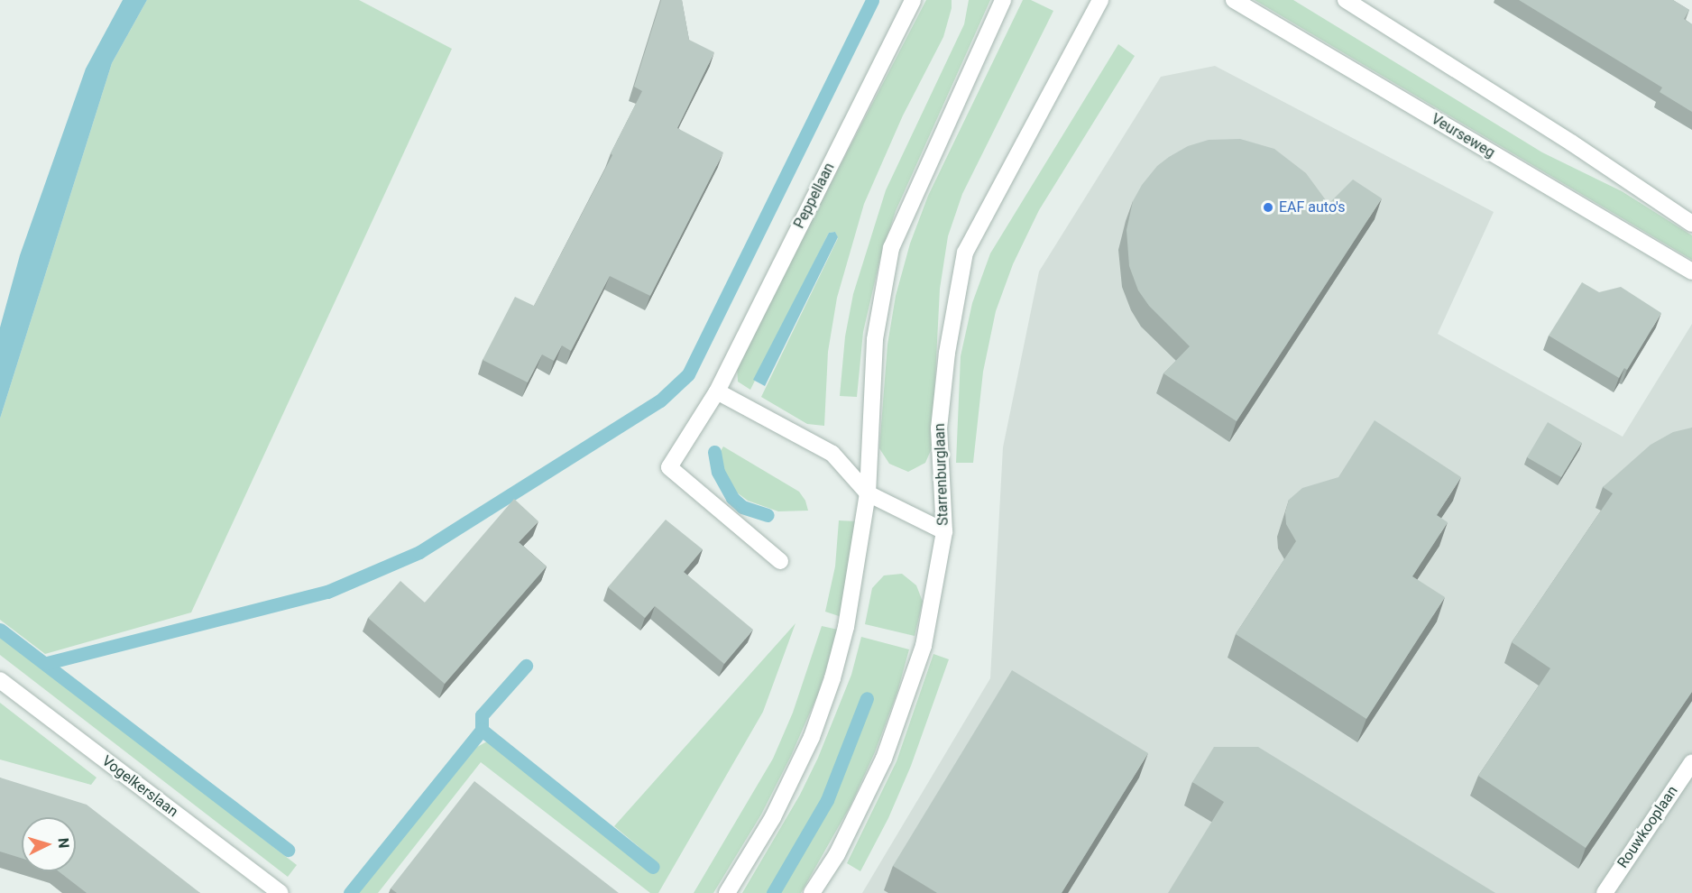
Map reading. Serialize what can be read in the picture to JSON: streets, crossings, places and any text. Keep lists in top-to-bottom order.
{
  "streets": {
    "street": [
      "Veurseweg",
      "Peppellaan",
      "Starrenburglaan",
      "Vogelkerslaan",
      "Rouwkooplaan"
    ]
  },
  "places": ["EAF auto's"],
  "north": "right"
}
